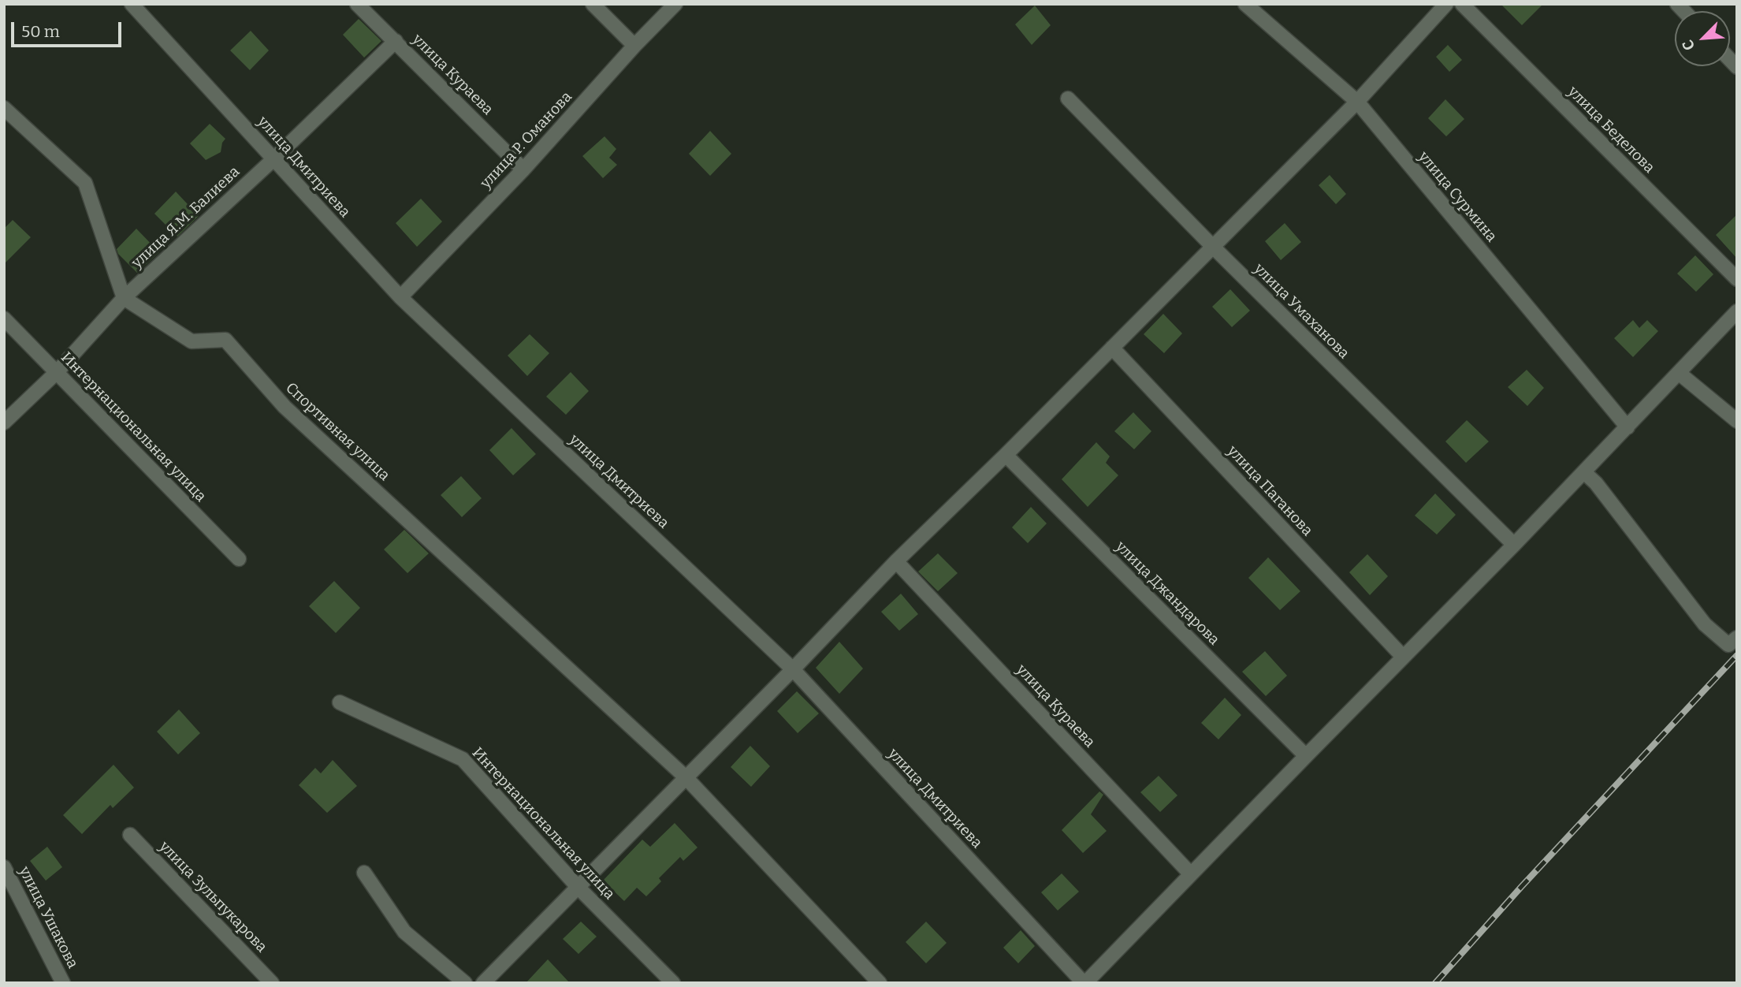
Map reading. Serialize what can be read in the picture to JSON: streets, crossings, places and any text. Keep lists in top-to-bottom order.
{
  "streets": {
    "street": [
      "улица Кураева",
      "улица Беделова",
      "улица Р. Оманова",
      "улица Дмитриева",
      "улица Сурмина",
      "улица Я.М. Балиева",
      "улица Умаханова",
      "Интернациональная улица",
      "Спортивная улица",
      "улица Паганова",
      "улица Джандарова",
      "улица Зульпукарова",
      "улица Ушакова"
    ]
  },
  "crossings": [
    ["улица Кураева", "улица Р. Оманова"],
    ["улица Кураева", "улица Я.М. Балиева"],
    ["улица Р. Оманова", "улица Дмитриева"],
    ["улица Дмитриева", "улица Я.М. Балиева"],
    ["улица Я.М. Балиева", "Интернациональная улица"],
    ["улица Я.М. Балиева", "Спортивная улица"]
  ],
  "scale_bar": "50 m",
  "north": "bottom left"
}
